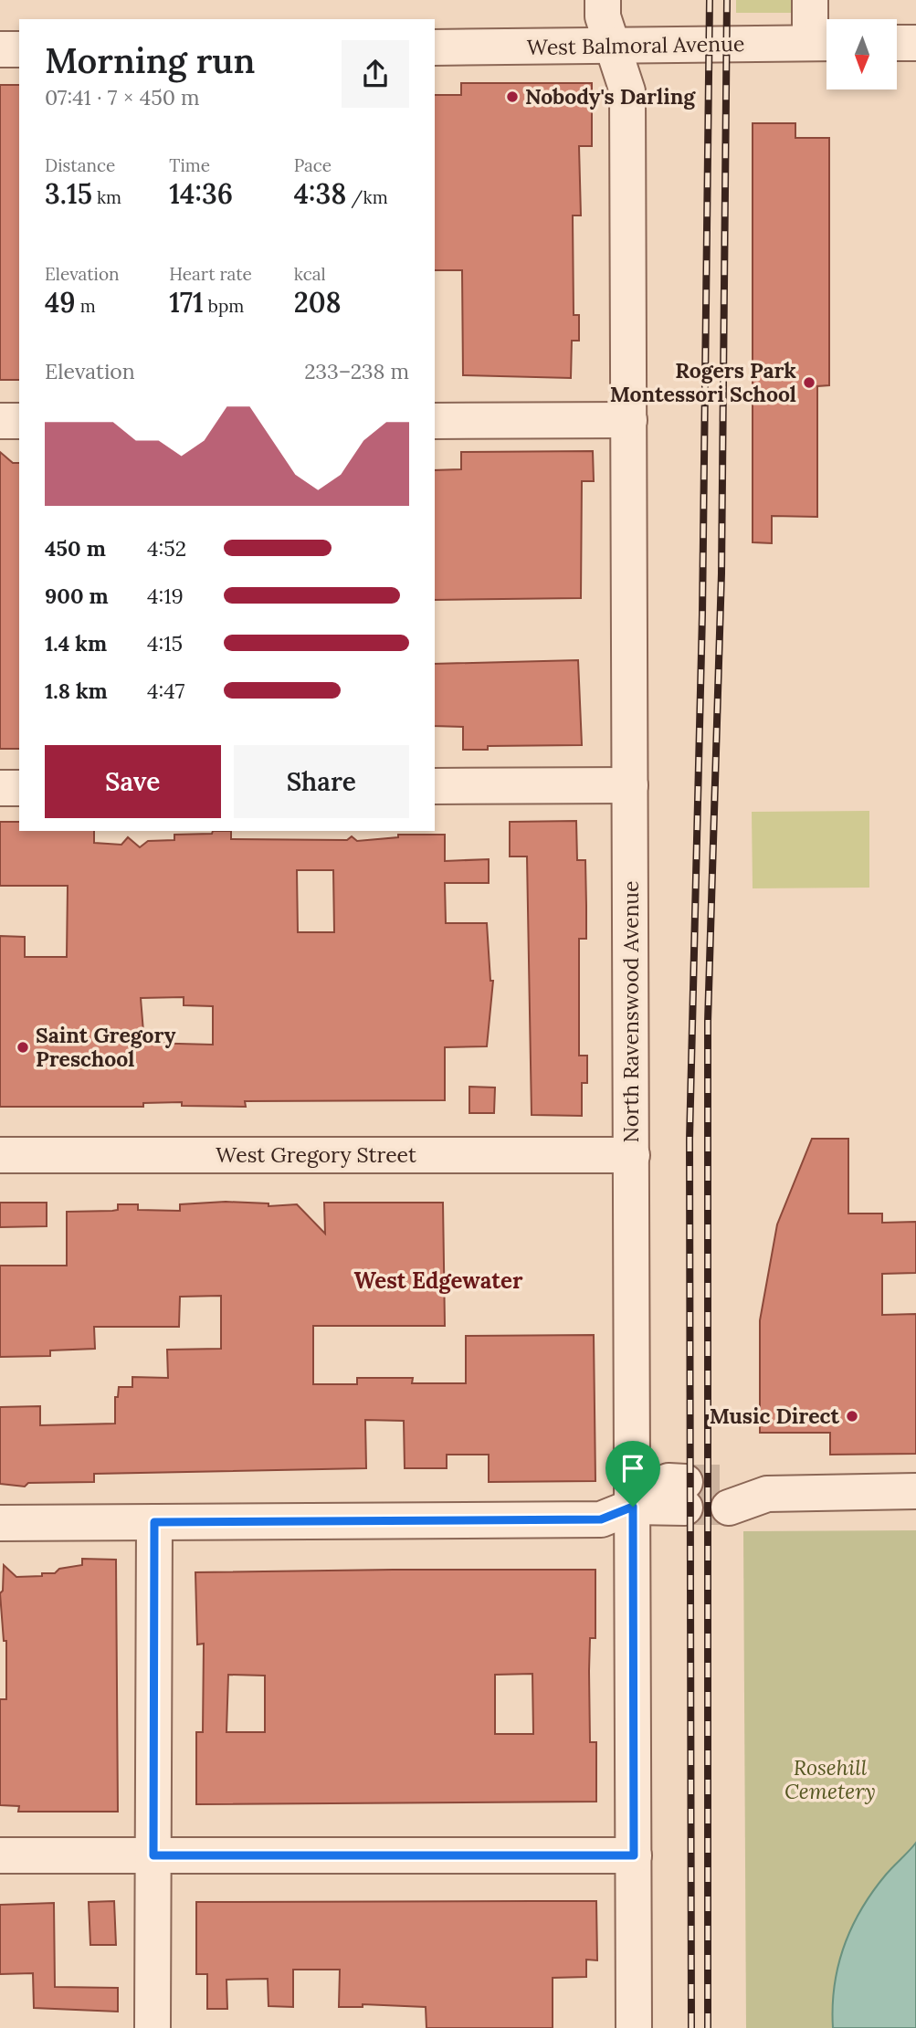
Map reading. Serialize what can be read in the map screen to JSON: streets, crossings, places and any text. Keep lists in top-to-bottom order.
{
  "streets": {
    "street": ["West Balmoral Avenue", "North Ravenswood Avenue", "West Gregory Street"]
  },
  "crossings": [
    ["West Balmoral Avenue", "North Ravenswood Avenue"],
    ["North Ravenswood Avenue", "West Gregory Street"]
  ],
  "districts": ["West Edgewater"],
  "parks": ["Rosehill Cemetery"],
  "places": [
    "Nobody's Darling",
    "Rogers Park Montessori School",
    "Saint Gregory Preschool",
    "Music Direct"
  ],
  "north": "bottom",
  "page": {
    "heading": ["Morning run", "07:41 · 7 × 450 m"],
    "stats": [
      ["Distance", "3.15 km"],
      ["Time", "14:36"],
      ["Pace", "4:38 /km"],
      ["Elevation", "49 m"],
      ["Heart rate", "171 bpm"],
      ["kcal", "208"]
    ],
    "chart": ["Elevation", "233–238 m"],
    "list": [
      {
        "name": "450 m",
        "note": "4:52"
      },
      {
        "name": "900 m",
        "note": "4:19"
      },
      {
        "name": "1.4 km",
        "note": "4:15"
      },
      {
        "name": "1.8 km",
        "note": "4:47"
      }
    ],
    "buttons": ["Save", "Share"]
  }
}
